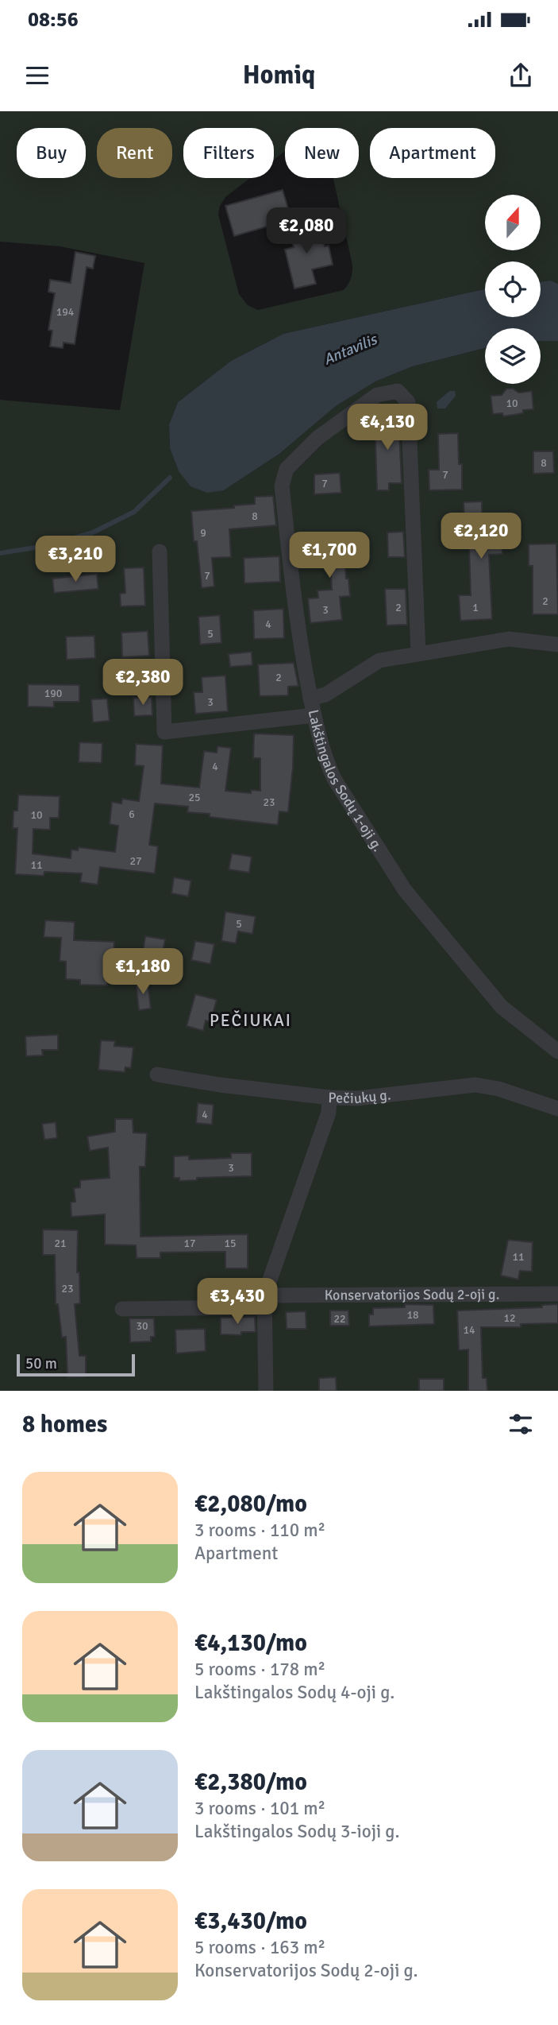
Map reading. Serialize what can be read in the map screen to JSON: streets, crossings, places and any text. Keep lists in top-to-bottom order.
{
  "streets": {
    "street": ["Lakštingalos Sodų 1-oji g.", "Pečiukų g.", "Konservatorijos Sodų 2-oji g."]
  },
  "districts": ["PEČIUKAI"],
  "water": ["Antavilis"],
  "house_numbers": [
    "194",
    "10",
    "8",
    "7",
    "7",
    "8",
    "9",
    "7",
    "2",
    "2",
    "1",
    "3",
    "4",
    "5",
    "2",
    "190",
    "3",
    "4",
    "25",
    "23",
    "6",
    "10",
    "27",
    "11",
    "5",
    "4",
    "3",
    "21",
    "17",
    "15",
    "11",
    "23",
    "18",
    "12",
    "22",
    "30",
    "14"
  ],
  "scale_bar": "50 m",
  "north": "top",
  "page": {
    "status": "08:56",
    "header": "Homiq",
    "chip": [
      "Buy",
      "Rent",
      "Filters",
      "New",
      "Apartment"
    ],
    "price": [
      "€2,080",
      "€4,130",
      "€2,120",
      "€1,700",
      "€3,210",
      "€2,380",
      "€1,180",
      "€3,430"
    ],
    "scale": "50 m",
    "heading": "8 homes",
    "list": [
      {
        "name": "€2,080/mo",
        "note": "3 rooms · 110 m² · Apartment"
      },
      {
        "name": "€4,130/mo",
        "note": "5 rooms · 178 m² · Lakštingalos Sodų 4-oji g."
      },
      {
        "name": "€2,380/mo",
        "note": "3 rooms · 101 m² · Lakštingalos Sodų 3-ioji g."
      },
      {
        "name": "€3,430/mo",
        "note": "5 rooms · 163 m² · Konservatorijos Sodų 2-oji g."
      }
    ]
  }
}
